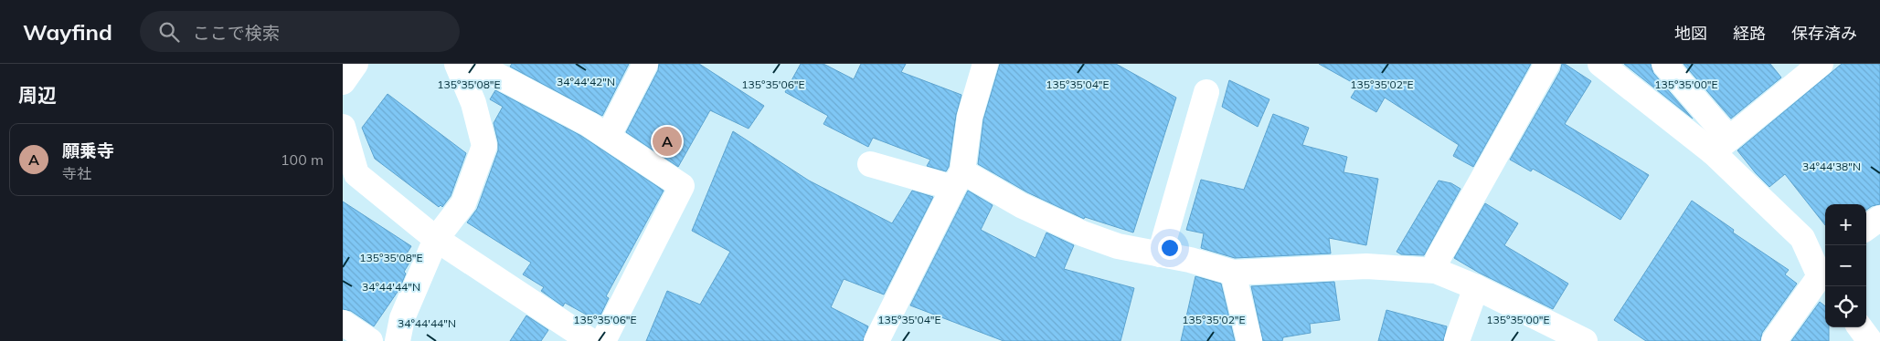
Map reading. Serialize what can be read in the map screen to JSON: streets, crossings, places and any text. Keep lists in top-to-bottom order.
{
  "page": {
    "header": "Wayfind",
    "search": "ここで検索",
    "nav": ["地図", "経路", "保存済み"],
    "heading": "周辺",
    "list": [
      {
        "mark": "A",
        "name": "願乗寺",
        "note": "寺社",
        "value": "100 m"
      }
    ],
    "pins": "A",
    "map_buttons": ["+", "−"]
  },
  "coordinates": [
    "34°44'42\"N",
    "135°35'00\"E",
    "135°35'08\"E",
    "135°35'06\"E",
    "135°35'04\"E",
    "135°35'02\"E",
    "34°44'38\"N",
    "34°44'44\"N"
  ]
}
